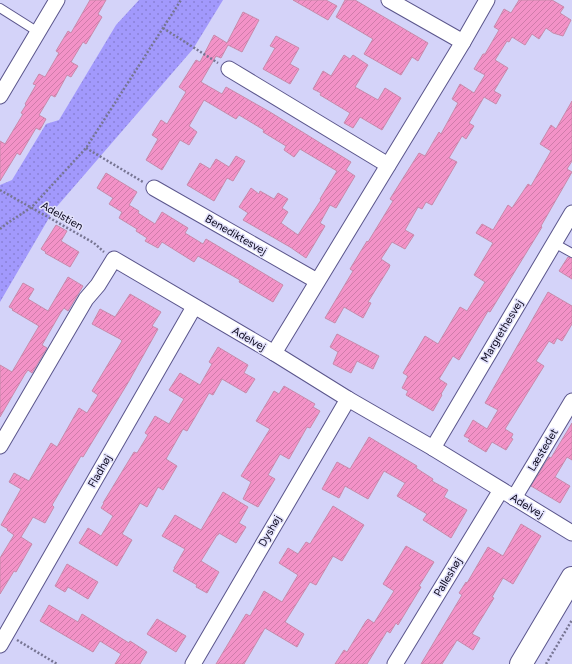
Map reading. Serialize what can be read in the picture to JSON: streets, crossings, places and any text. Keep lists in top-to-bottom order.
{
  "streets": {
    "street": [
      "Benediktesvej",
      "Margrethesvej",
      "Adelvej",
      "Læstedet",
      "Fladhøj",
      "Dyshøj",
      "Palleshøj"
    ],
    "path": ["Adelstien"]
  },
  "crossings": [
    ["Adelstien", "Adelvej"],
    ["Margrethesvej", "Adelvej"],
    ["Adelvej", "Læstedet"],
    ["Adelvej", "Fladhøj"],
    ["Adelvej", "Dyshøj"],
    ["Adelvej", "Palleshøj"]
  ]
}
